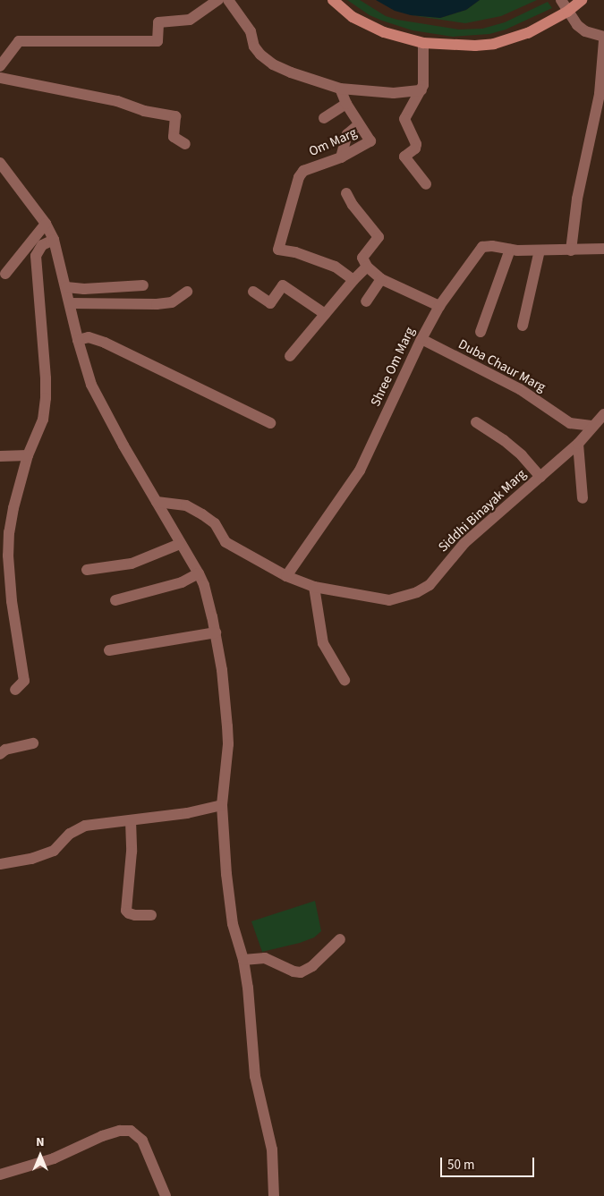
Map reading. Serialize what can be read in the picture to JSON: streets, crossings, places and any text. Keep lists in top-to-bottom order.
{
  "streets": {
    "street": [
      "Om Marg",
      "Duba Chaur Marg",
      "Shree Om Marg",
      "Siddhi Binayak Marg"
    ]
  },
  "crossings": [
    ["Duba Chaur Marg", "Shree Om Marg"],
    ["Duba Chaur Marg", "Siddhi Binayak Marg"],
    ["Shree Om Marg", "Siddhi Binayak Marg"]
  ],
  "scale_bar": "50 m",
  "north": "top"
}
